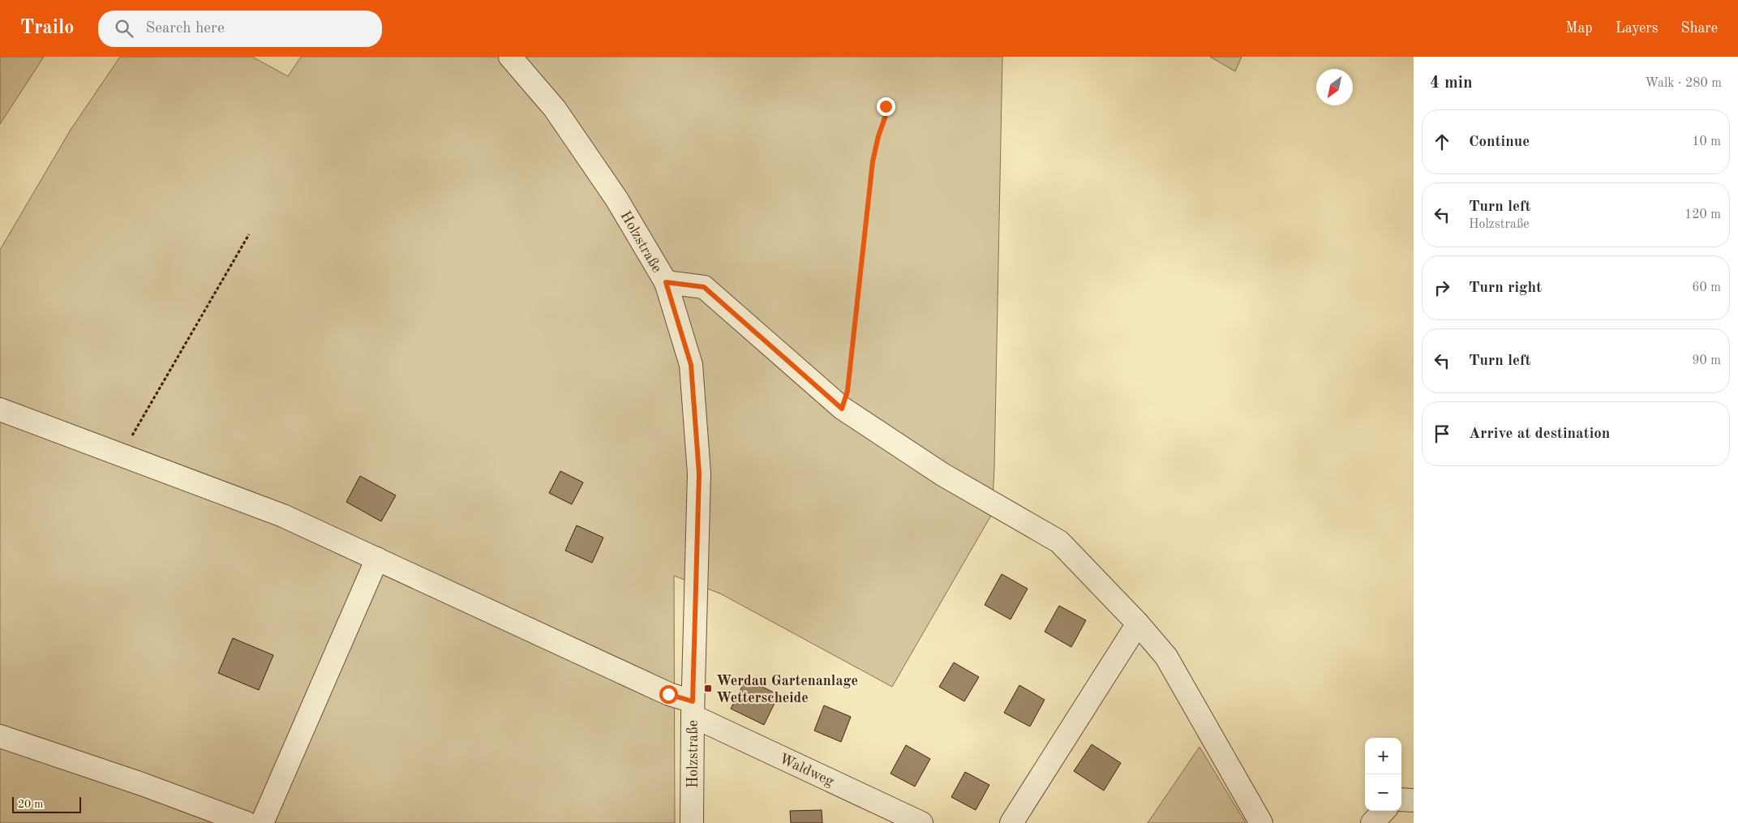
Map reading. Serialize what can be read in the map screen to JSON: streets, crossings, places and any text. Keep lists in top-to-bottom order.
{
  "streets": {
    "street": ["Holzstraße", "Waldweg"]
  },
  "crossings": [
    ["Holzstraße", "Waldweg"]
  ],
  "places": {
    "transit": ["Werdau Gartenanlage Wetterscheide"]
  },
  "scale_bar": "20 m",
  "north": "bottom left",
  "page": {
    "header": "Trailo",
    "search": "Search here",
    "nav": ["Map", "Layers", "Share"],
    "heading": ["4 min", "Walk · 280 m"],
    "list": [
      ["Continue", "10 m"],
      ["Turn left", "Holzstraße", "120 m"],
      ["Turn right", "60 m"],
      ["Turn left", "90 m"],
      "Arrive at destination"
    ],
    "map_buttons": ["+", "−"],
    "scale": "20 m"
  }
}
